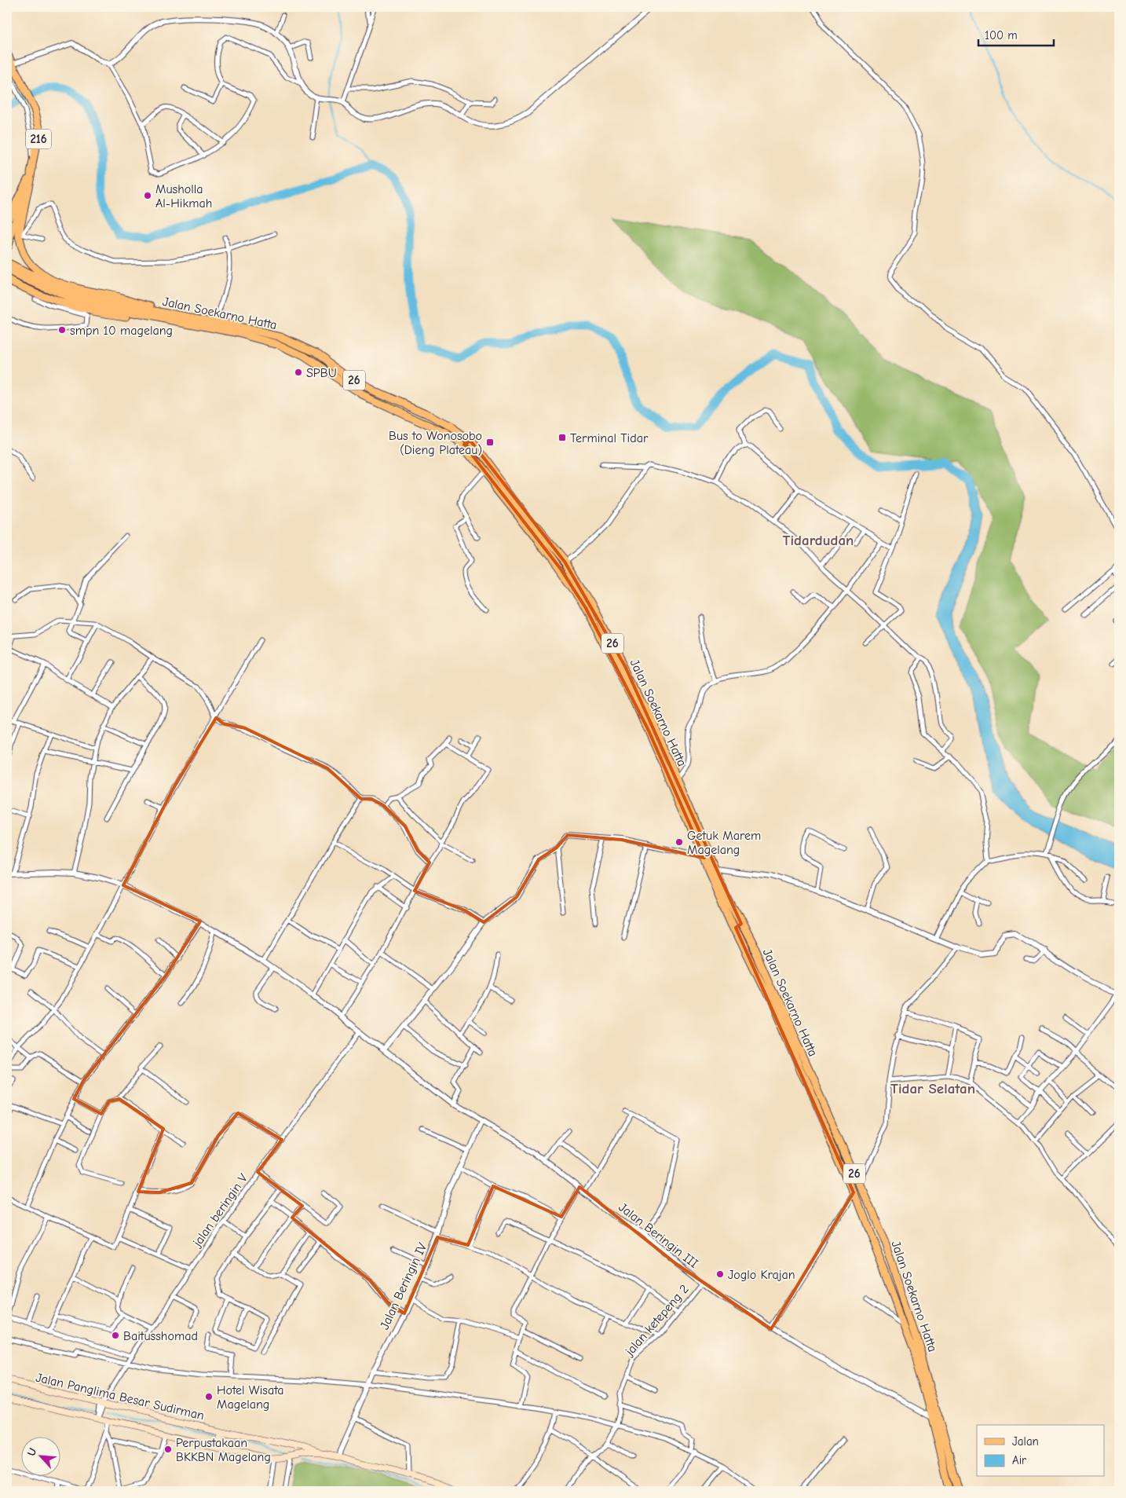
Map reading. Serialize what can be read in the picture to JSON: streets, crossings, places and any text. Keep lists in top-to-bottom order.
{
  "streets": {
    "main road": [
      "216",
      "Jalan Soekarno Hatta",
      "26",
      "Jalan Panglima Besar Sudirman"
    ],
    "street": [
      "jalan beringin V",
      "Jalan Beringin III",
      "Jalan Beringin IV",
      "jalan ketepeng 2"
    ]
  },
  "crossings": [
    ["Jalan Soekarno Hatta", "Jalan Beringin III"],
    ["jalan beringin V", "Jalan Beringin III"],
    ["jalan beringin V", "Jalan Panglima Besar Sudirman"],
    ["Jalan Beringin III", "Jalan Beringin IV"],
    ["Jalan Beringin III", "jalan ketepeng 2"],
    ["Jalan Beringin IV", "Jalan Panglima Besar Sudirman"]
  ],
  "districts": ["Tidardudan", "Tidar Selatan"],
  "places": {
    "other": [
      "Musholla Al-Hikmah",
      "smpn 10 magelang",
      "SPBU",
      "Getuk Marem Magelang",
      "Joglo Krajan",
      "Baitusshomad",
      "Hotel Wisata Magelang",
      "Perpustakaan BKKBN Magelang"
    ],
    "transit": ["Terminal Tidar", "Bus to Wonosobo (Dieng Plateau)"]
  },
  "legend": ["Jalan", "Air"],
  "scale_bar": "100 m",
  "north": "top left"
}
